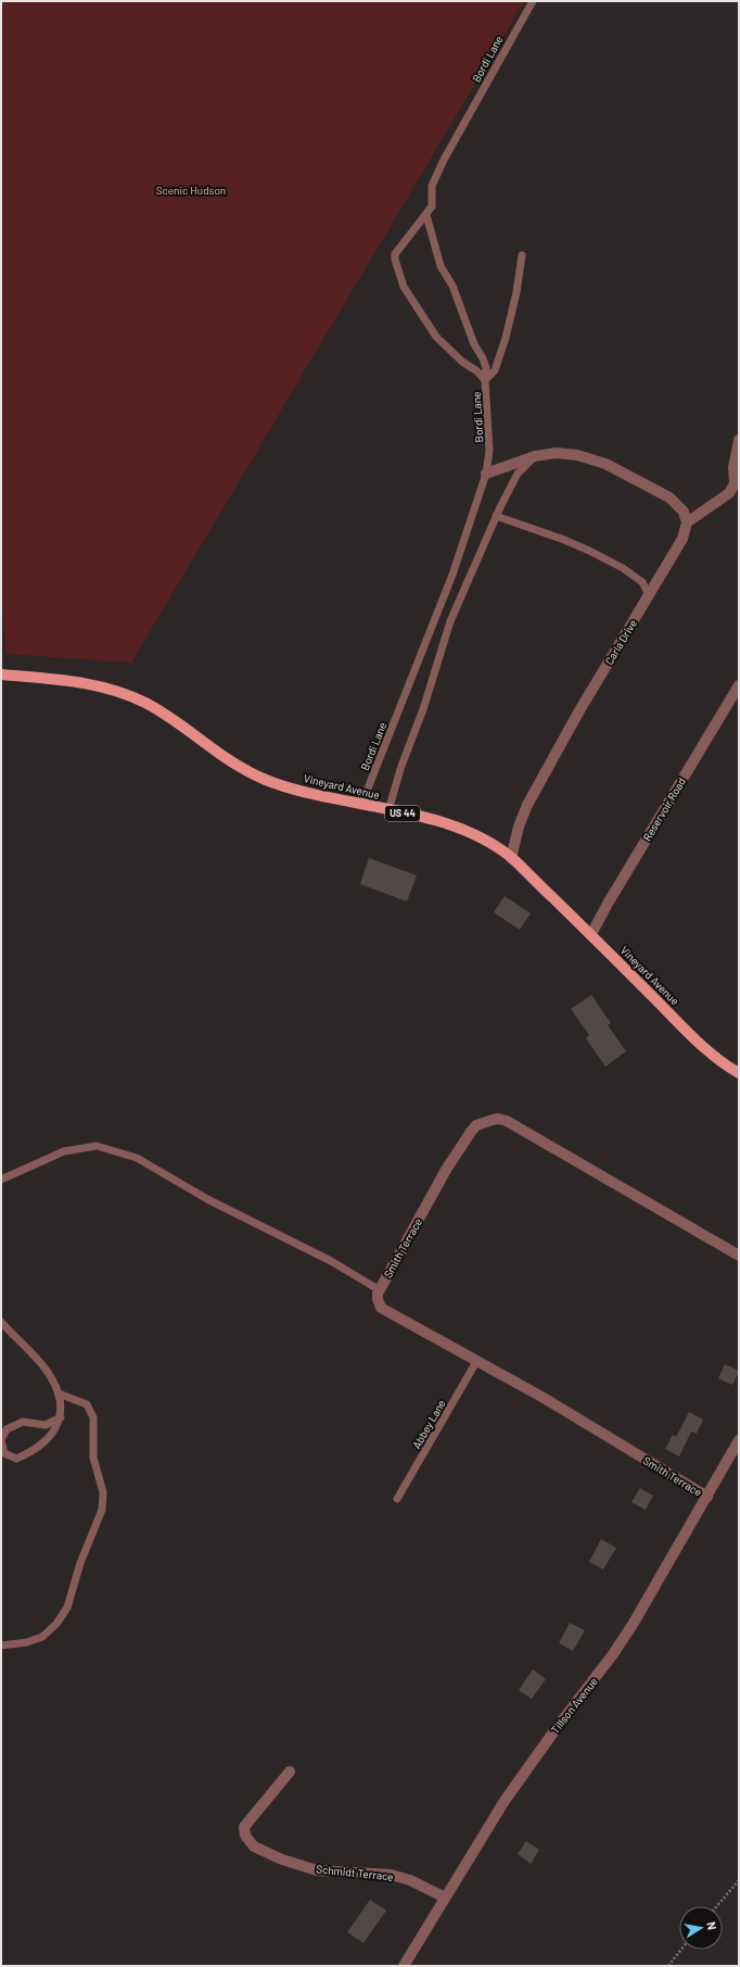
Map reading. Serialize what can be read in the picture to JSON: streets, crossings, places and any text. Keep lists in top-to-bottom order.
{
  "streets": {
    "main road": ["Vineyard Avenue", "US 44"],
    "street": [
      "Carla Drive",
      "Reservoir Road",
      "Smith Terrace",
      "Tillson Avenue",
      "Schmidt Terrace"
    ],
    "lane": ["Bordi Lane", "Abbey Lane"]
  },
  "crossings": [
    ["Bordi Lane", "Vineyard Avenue"],
    ["Carla Drive", "Vineyard Avenue"],
    ["Vineyard Avenue", "Reservoir Road"],
    ["Smith Terrace", "Abbey Lane"],
    ["Smith Terrace", "Tillson Avenue"],
    ["Tillson Avenue", "Schmidt Terrace"]
  ],
  "parks": ["Scenic Hudson"],
  "north": "right"
}
